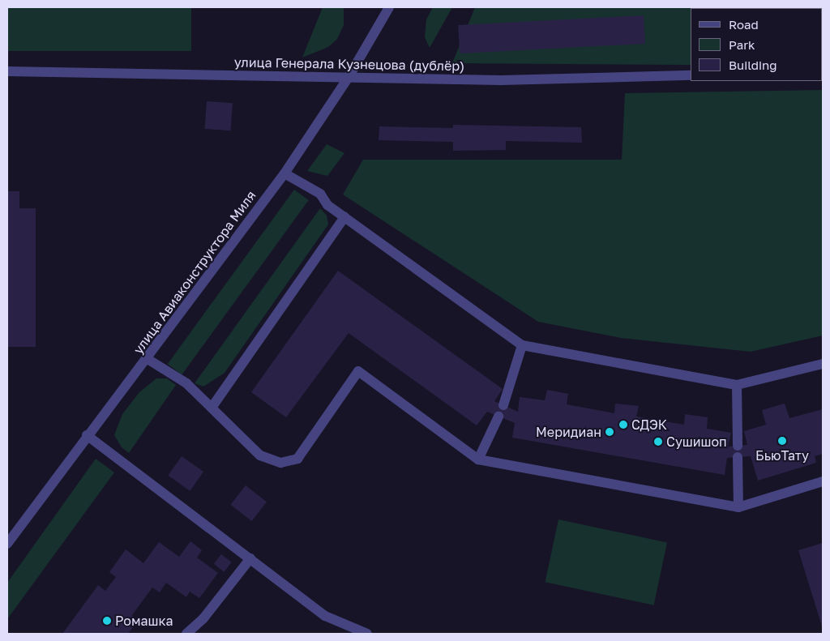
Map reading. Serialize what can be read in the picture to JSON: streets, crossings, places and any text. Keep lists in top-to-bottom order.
{
  "streets": {
    "street": ["улица Генерала Кузнецова (дублёр)", "улица Авиаконструктора Миля"]
  },
  "crossings": [
    ["улица Генерала Кузнецова (дублёр)", "улица Авиаконструктора Миля"]
  ],
  "places": [
    "СДЭК",
    "Меридиан",
    "БьюТату",
    "Сушишоп",
    "Ромашка"
  ],
  "legend": ["Road", "Park", "Building"]
}
